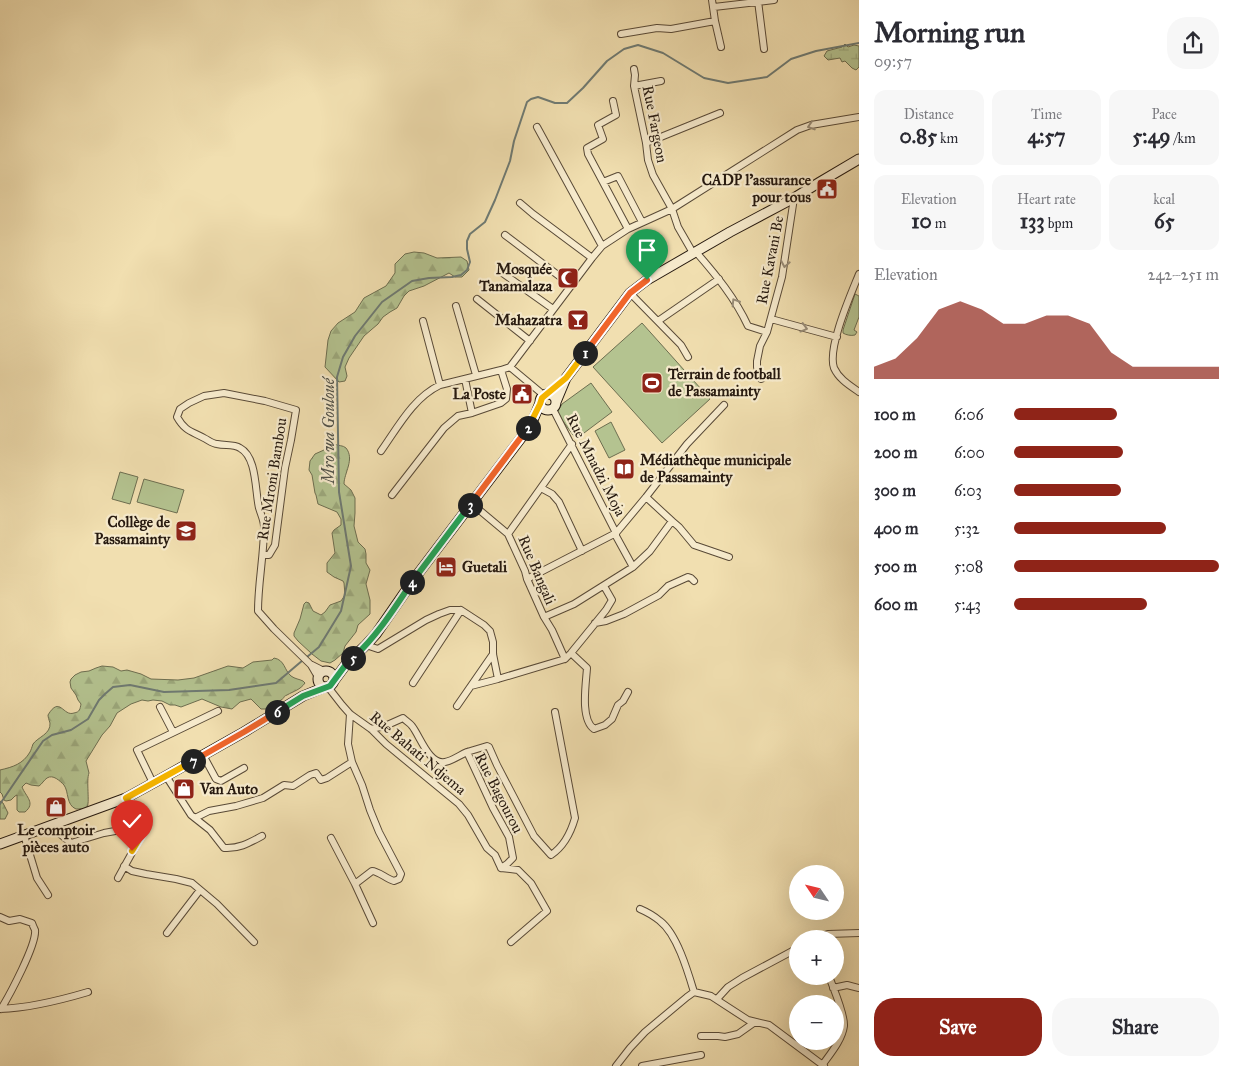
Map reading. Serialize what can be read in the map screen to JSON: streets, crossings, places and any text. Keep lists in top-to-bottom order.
{
  "streets": {
    "street": [
      "Rue Fargeon",
      "Rue Kavani Be",
      "Rue Mnadzi Moja",
      "Rue Mroni Bambou",
      "Rue Bangali",
      "Rue Bahati Ndjema",
      "Rue Bagourou"
    ]
  },
  "crossings": [
    ["Rue Bahati Ndjema", "Rue Bagourou"]
  ],
  "water": ["Mro wa Gouloué"],
  "places": {
    "public building": ["CADP l'assurance pour tous", "La Poste"],
    "mosque": ["Mosquée Tanamalaza"],
    "bar": ["Mahazatra"],
    "sports": ["Terrain de football de Passamainty"],
    "library": ["Médiathèque municipale de Passamainty"],
    "school or university": ["Collège de Passamainty"],
    "hotel": ["Guetali"],
    "shop": ["Van Auto", "Le comptoir pièces auto"]
  },
  "north": "top left",
  "page": {
    "heading": ["Morning run", "09:57"],
    "stats": [
      ["Distance", "0.85 km"],
      ["Time", "4:57"],
      ["Pace", "5:49 /km"],
      ["Elevation", "10 m"],
      ["Heart rate", "133 bpm"],
      ["kcal", "65"]
    ],
    "chart": ["Elevation", "242–251 m"],
    "pins": [
      "1",
      "2",
      "3",
      "4",
      "5",
      "6",
      "7"
    ],
    "list": [
      {
        "name": "100 m",
        "note": "6:06"
      },
      {
        "name": "200 m",
        "note": "6:00"
      },
      {
        "name": "300 m",
        "note": "6:03"
      },
      {
        "name": "400 m",
        "note": "5:32"
      },
      {
        "name": "500 m",
        "note": "5:08"
      },
      {
        "name": "600 m",
        "note": "5:43"
      }
    ],
    "map_buttons": ["+", "−"],
    "buttons": ["Save", "Share"]
  }
}
